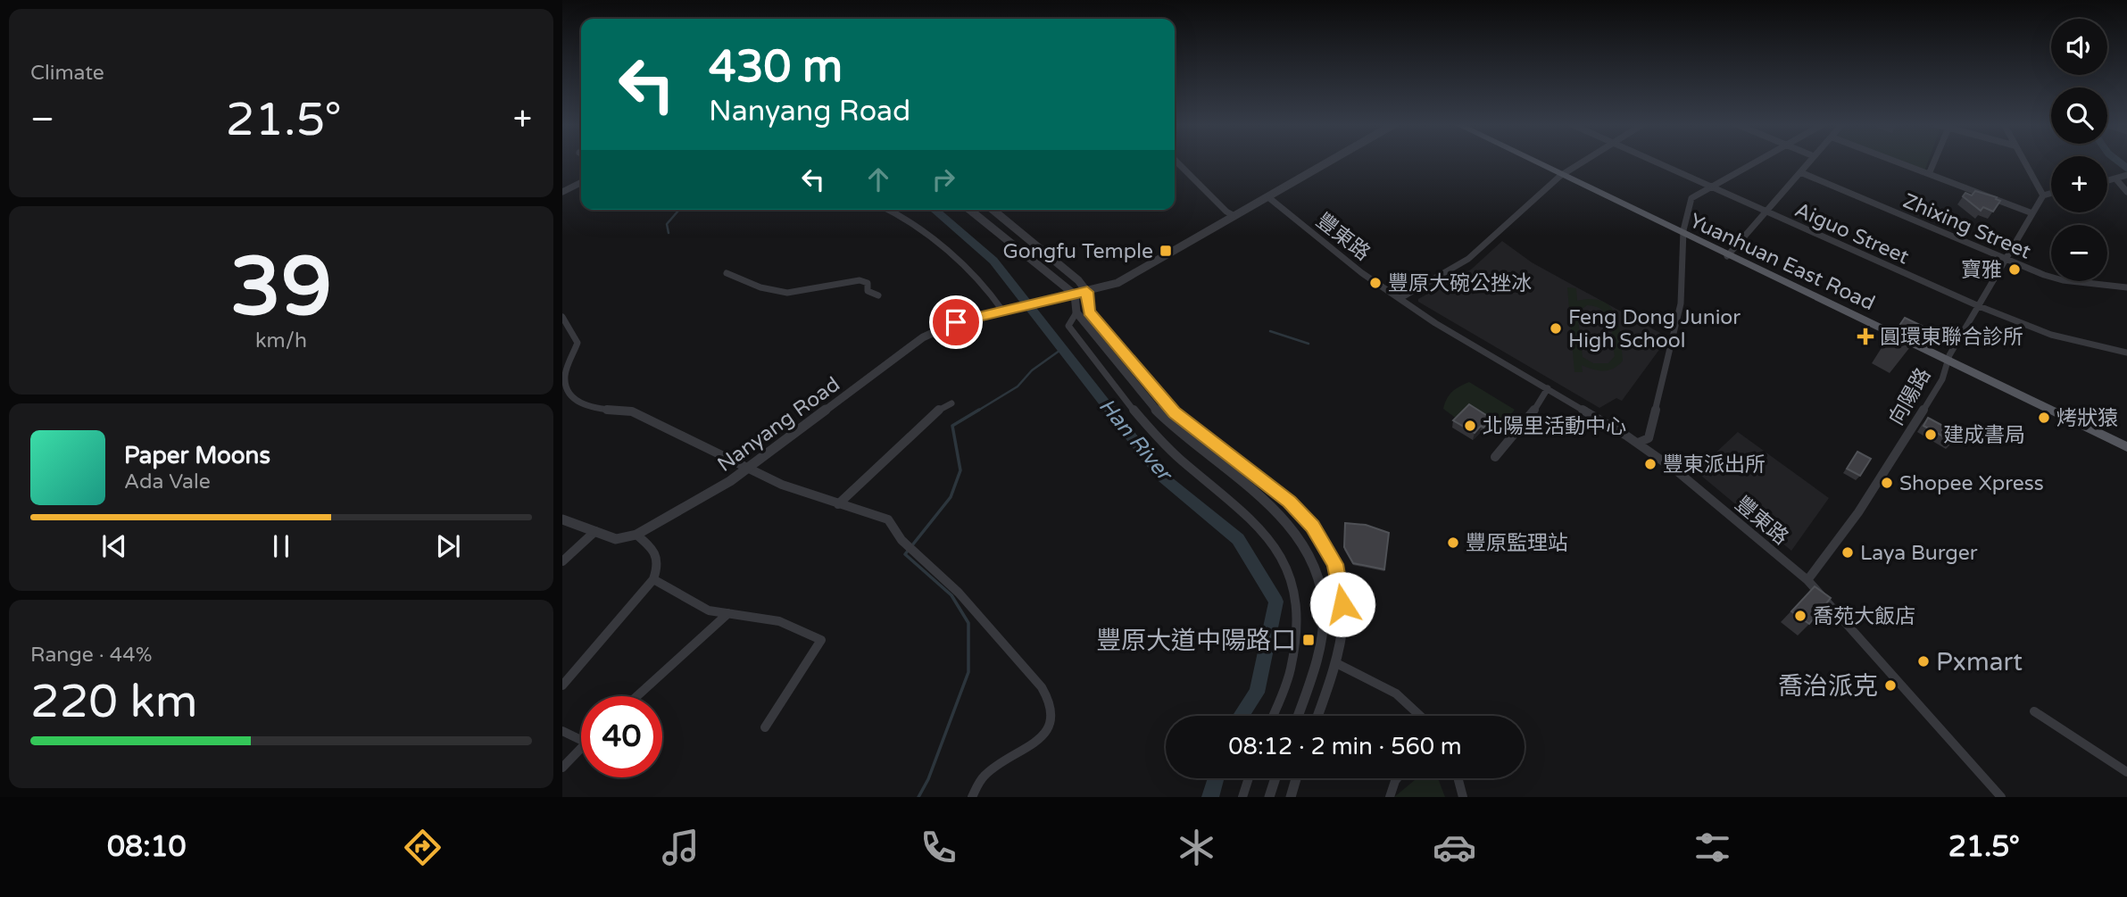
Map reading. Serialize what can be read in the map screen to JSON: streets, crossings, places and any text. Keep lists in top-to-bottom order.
{
  "streets": {
    "main road": ["Yuanhuan East Road"],
    "street": [
      "Zhixing Street",
      "Aiguo Street",
      "豐東路",
      "向陽路",
      "Nanyang Road"
    ]
  },
  "crossings": [
    ["Zhixing Street", "向陽路"],
    ["Aiguo Street", "向陽路"],
    ["豐東路", "向陽路"],
    ["Yuanhuan East Road", "向陽路"]
  ],
  "water": ["Han River"],
  "places": {
    "transit": ["Gongfu Temple", "豐原大道中陽路口"],
    "other": [
      "寶雅",
      "豐原大碗公挫冰",
      "Feng Dong Junior High School",
      "烤狀猿",
      "北陽里活動中心",
      "建成書局",
      "豐東派出所",
      "Shopee Xpress",
      "豐原監理站",
      "Laya Burger",
      "喬苑大飯店",
      "Pxmart",
      "喬治派克"
    ],
    "health": ["圓環東聯合診所"]
  },
  "page": {
    "tile": [
      "Climate",
      ["39", "km/h"],
      ["Range · 44%", "220 km"]
    ],
    "map_buttons": ["+", "−"],
    "turn": ["430 m", "Nanyang Road"],
    "heat": ["−", "21.5°", "+"],
    "song": ["Paper Moons", "Ada Vale"],
    "limit": "40",
    "trip": "08:12 · 2 min · 560 m",
    "tabs": ["08:10", "21.5°"]
  }
}
